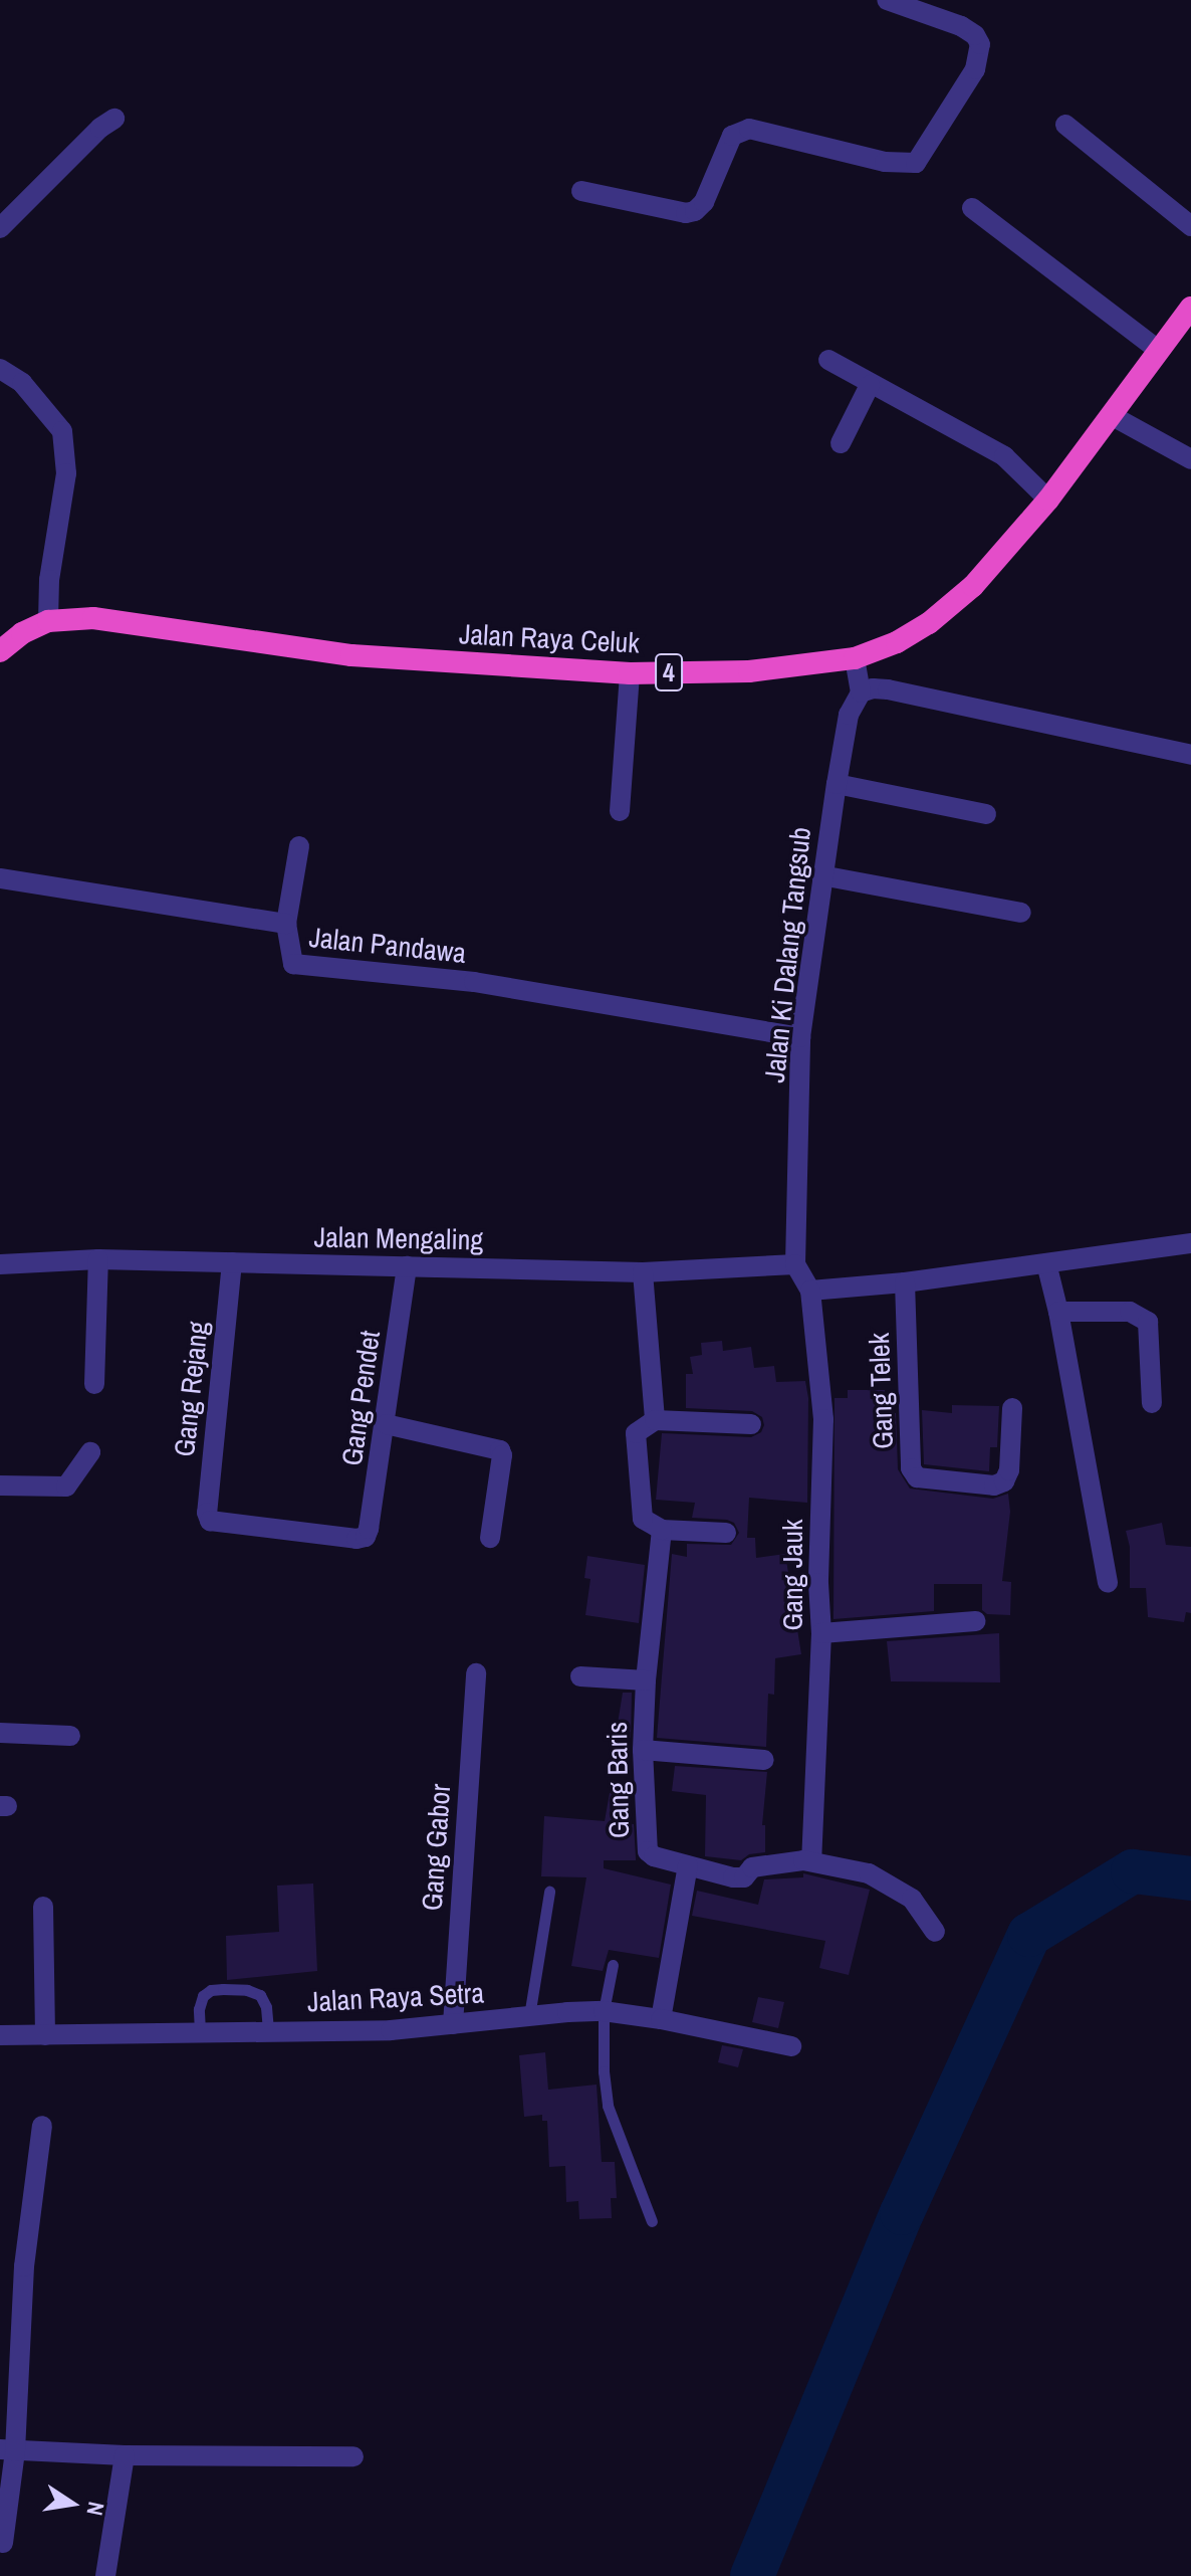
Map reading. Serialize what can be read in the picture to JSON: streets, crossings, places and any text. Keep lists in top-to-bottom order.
{
  "streets": {
    "highway": ["Jalan Raya Celuk", "4"],
    "street": [
      "Jalan Pandawa",
      "Jalan Ki Dalang Tangsub",
      "Jalan Mengaling",
      "Gang Rejang",
      "Gang Telek",
      "Gang Pendet",
      "Gang Jauk",
      "Gang Baris",
      "Gang Gabor",
      "Jalan Raya Setra"
    ]
  },
  "crossings": [
    ["Jalan Pandawa", "Jalan Ki Dalang Tangsub"],
    ["Jalan Ki Dalang Tangsub", "Jalan Mengaling"],
    ["Jalan Mengaling", "Gang Rejang"],
    ["Jalan Mengaling", "Gang Pendet"],
    ["Gang Rejang", "Gang Pendet"],
    ["Gang Jauk", "Gang Baris"],
    ["Gang Gabor", "Jalan Raya Setra"]
  ],
  "north": "right"
}
